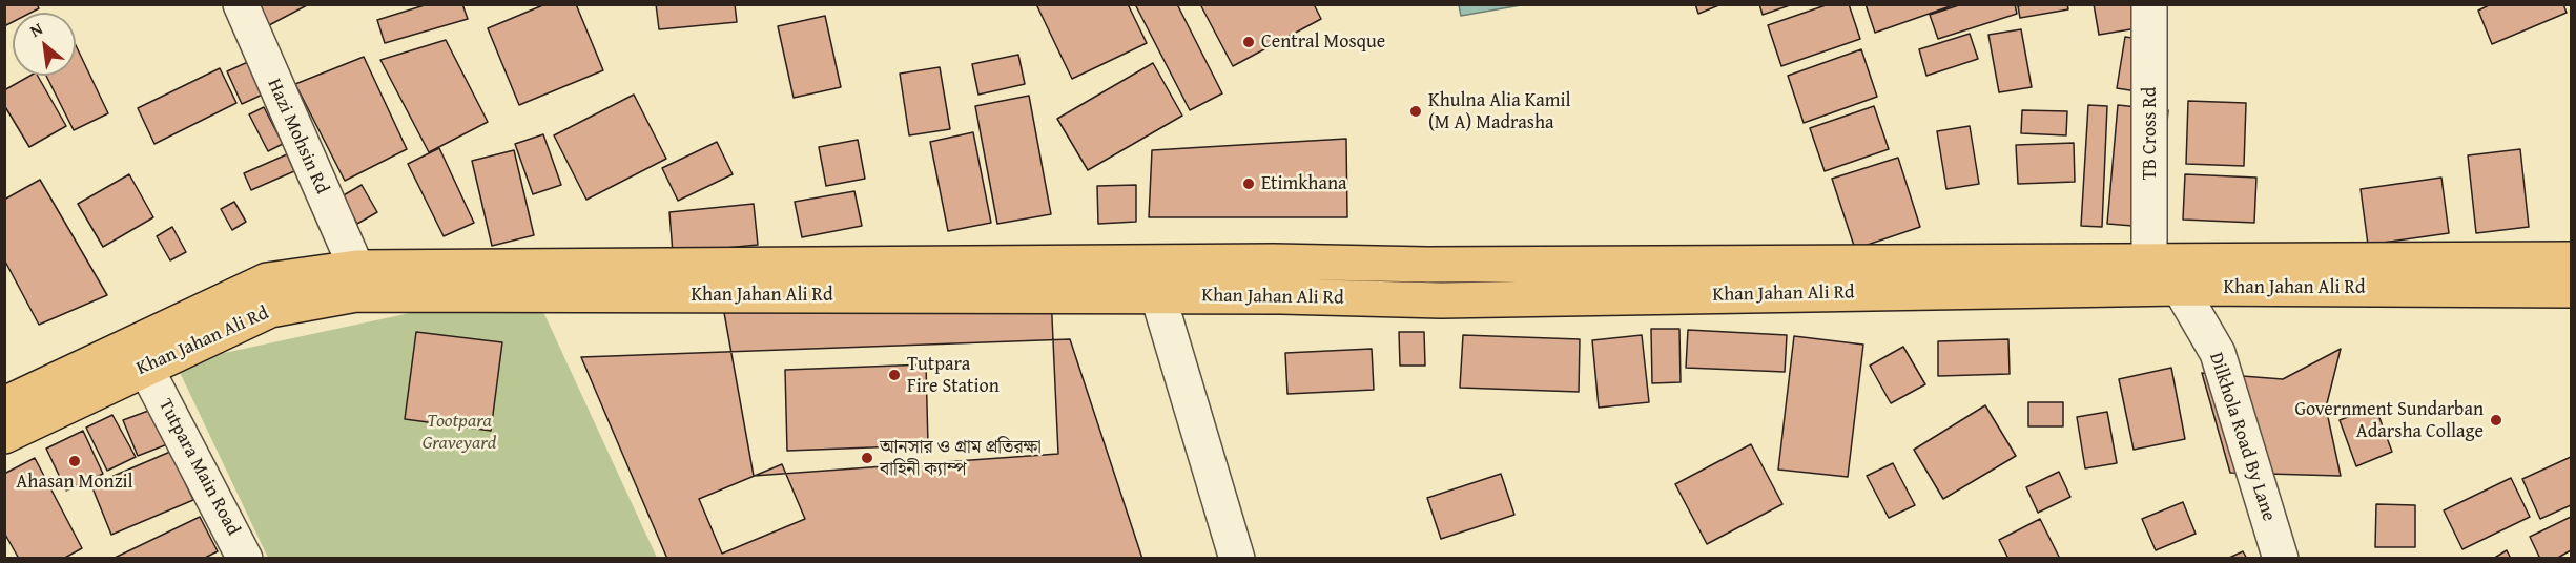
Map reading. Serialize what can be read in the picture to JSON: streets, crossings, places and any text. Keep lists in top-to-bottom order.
{
  "streets": {
    "highway": ["Khan Jahan Ali Rd"],
    "street": [
      "TB Cross Rd",
      "Hazi Mohsin Rd",
      "Dilkhola Road By Lane",
      "Tutpara Main Road"
    ]
  },
  "crossings": [
    ["TB Cross Rd", "Khan Jahan Ali Rd"],
    ["TB Cross Rd", "Dilkhola Road By Lane"],
    ["Hazi Mohsin Rd", "Khan Jahan Ali Rd"],
    ["Khan Jahan Ali Rd", "Dilkhola Road By Lane"],
    ["Khan Jahan Ali Rd", "Tutpara Main Road"]
  ],
  "parks": ["Tootpara Graveyard"],
  "places": [
    "Central Mosque",
    "Khulna Alia Kamil (M A) Madrasha",
    "Etimkhana",
    "Tutpara Fire Station",
    "Government Sundarban Adarsha Collage",
    "আনসার ও গ্রাম প্রতিরক্ষা বাহিনী ক্যাম্প",
    "Ahasan Monzil"
  ],
  "north": "top left"
}
